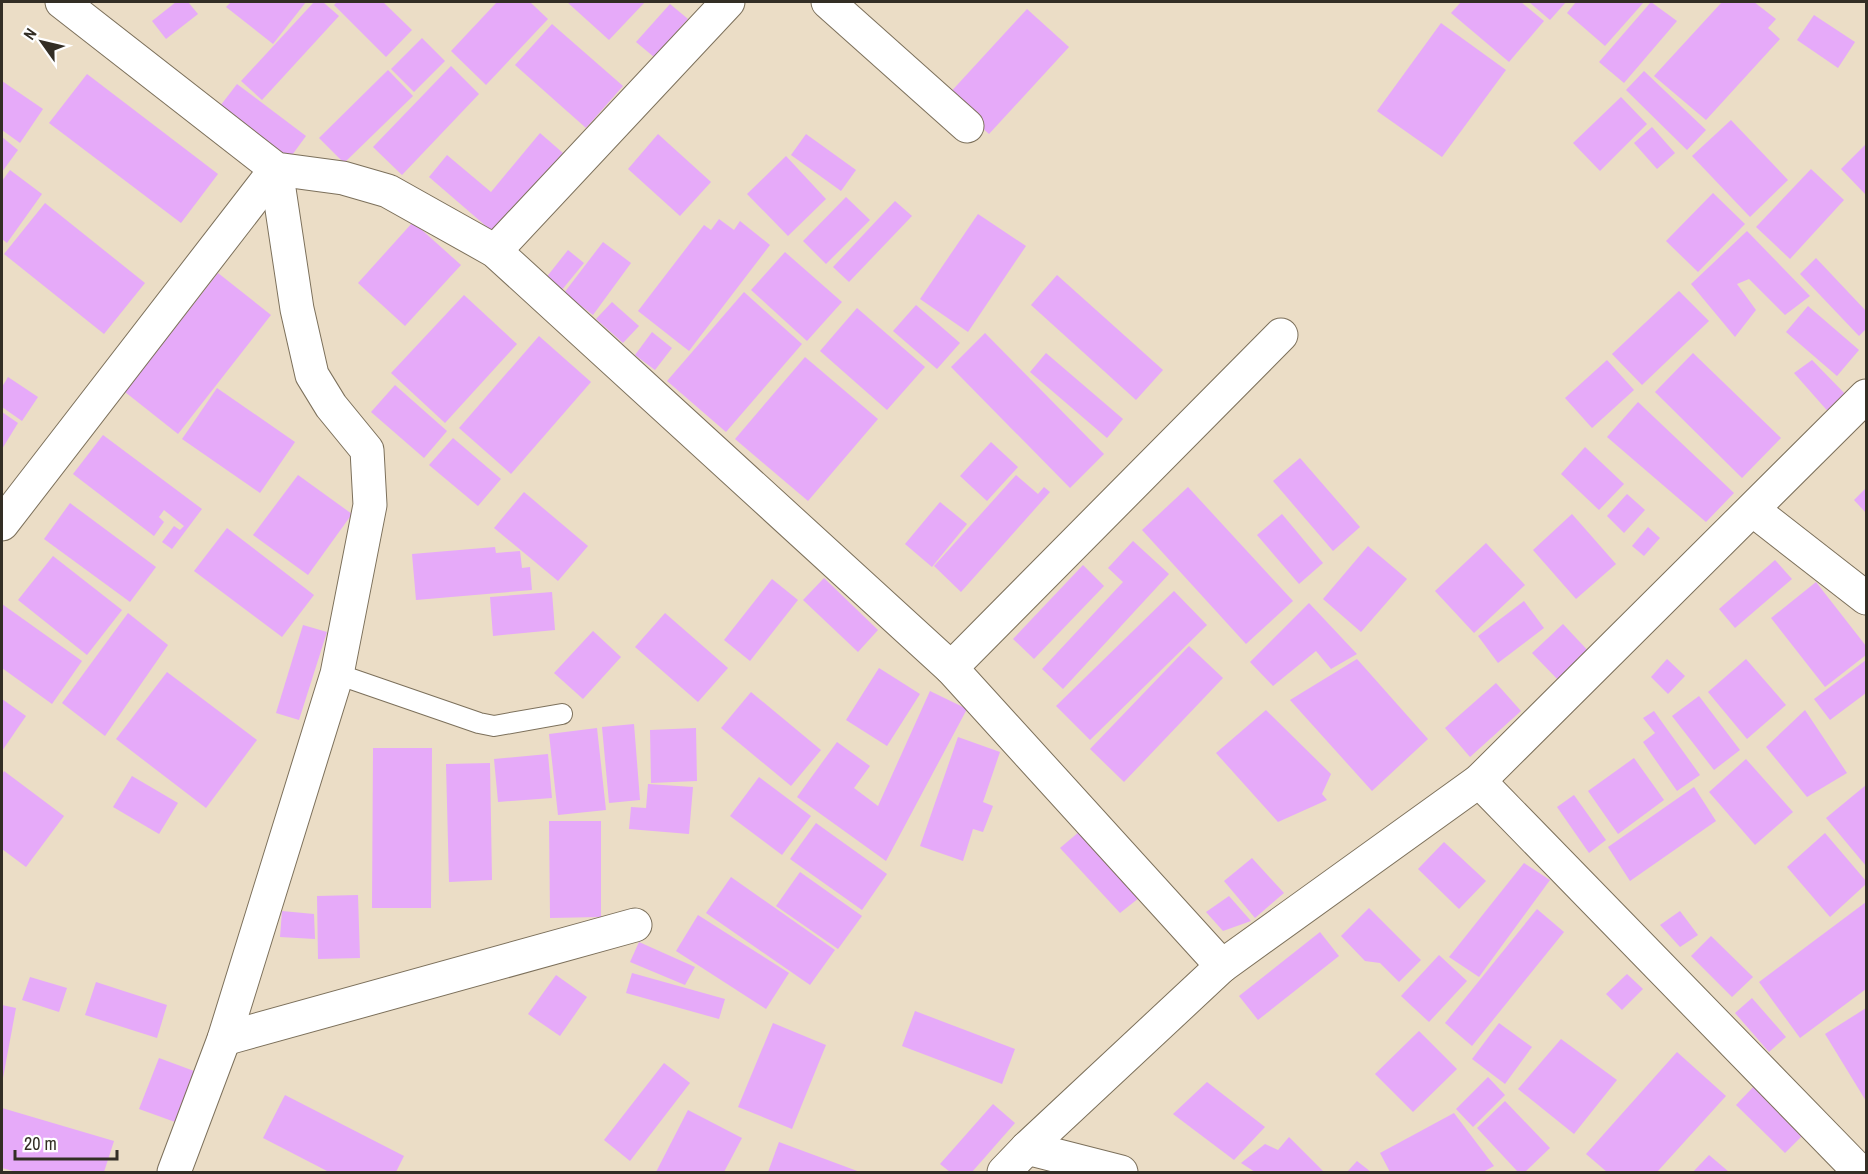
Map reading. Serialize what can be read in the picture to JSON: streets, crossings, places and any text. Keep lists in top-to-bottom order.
{
  "scale_bar": "20 m",
  "north": "top left"
}
